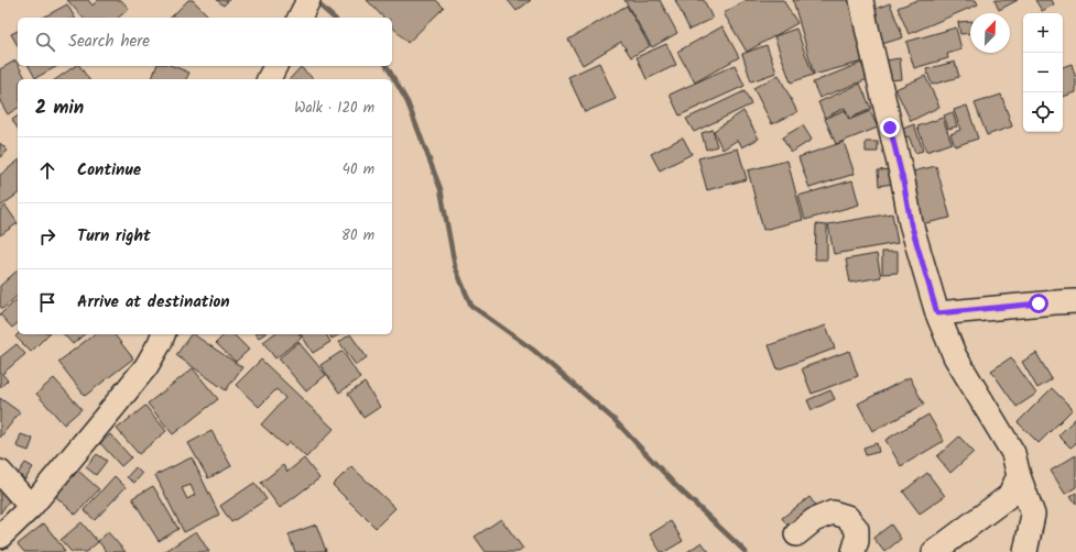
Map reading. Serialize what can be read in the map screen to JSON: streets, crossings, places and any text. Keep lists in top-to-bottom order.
{
  "north": "top right",
  "page": {
    "map_buttons": ["+", "−"],
    "search": "Search here",
    "heading": ["2 min", "Walk · 120 m"],
    "list": [
      ["Continue", "40 m"],
      ["Turn right", "80 m"],
      "Arrive at destination"
    ]
  }
}
